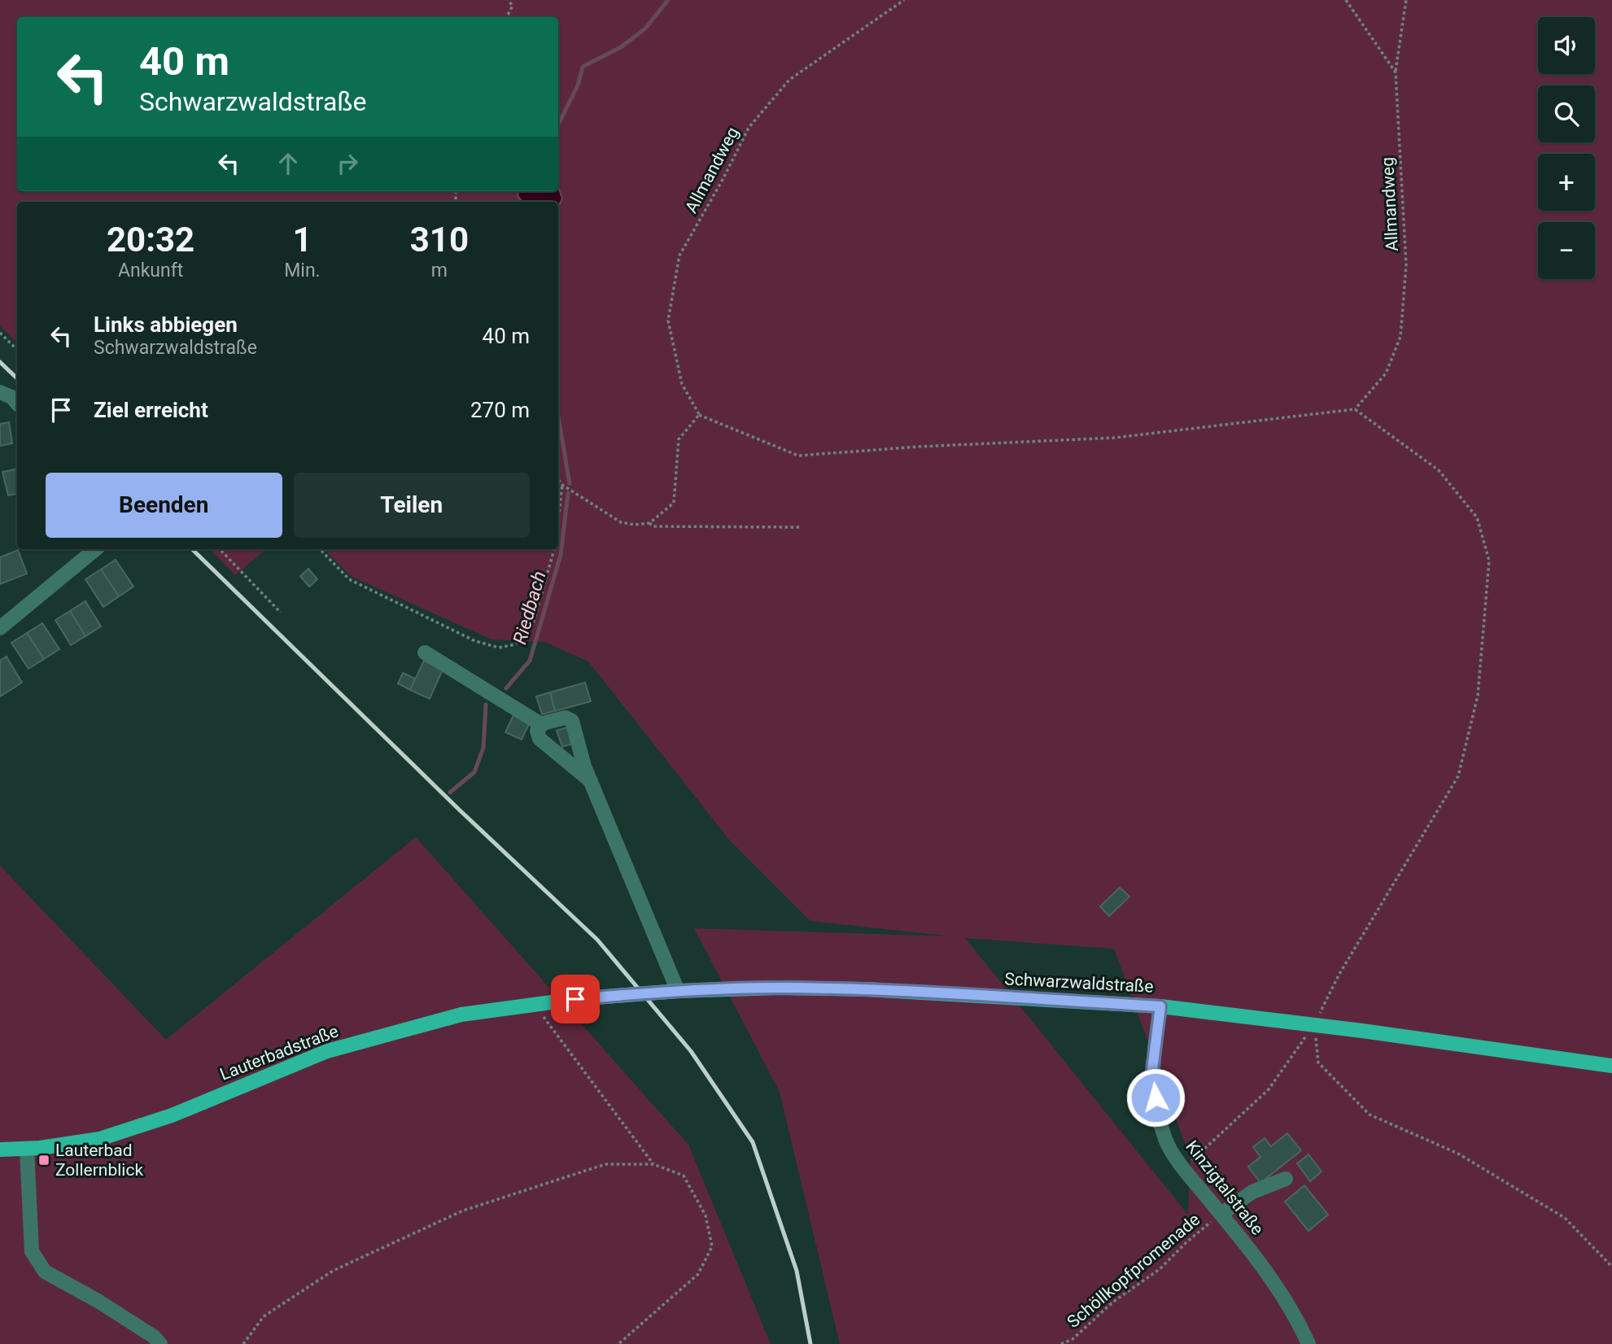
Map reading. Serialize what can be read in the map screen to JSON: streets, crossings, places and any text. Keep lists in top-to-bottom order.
{
  "streets": {
    "main road": ["Schwarzwaldstraße", "Lauterbadstraße"],
    "street": ["Kinzigtalstraße"],
    "path": ["Allmandweg", "Schöllkopfpromenade"]
  },
  "crossings": [
    ["Schwarzwaldstraße", "Lauterbadstraße"],
    ["Schwarzwaldstraße", "Kinzigtalstraße"],
    ["Kinzigtalstraße", "Schöllkopfpromenade"]
  ],
  "water": ["Riedbach"],
  "places": {
    "transit": ["Lauterbad Zollernblick"]
  },
  "page": {
    "map_buttons": ["+", "−"],
    "turn": ["40 m", "Schwarzwaldstraße"],
    "eta": [
      "20:32",
      "Ankunft",
      "1",
      "Min.",
      "310",
      "m"
    ],
    "list": [
      {
        "name": "Links abbiegen",
        "note": "Schwarzwaldstraße",
        "value": "40 m"
      },
      {
        "name": "Ziel erreicht",
        "value": "270 m"
      }
    ],
    "buttons": ["Beenden", "Teilen"]
  }
}
